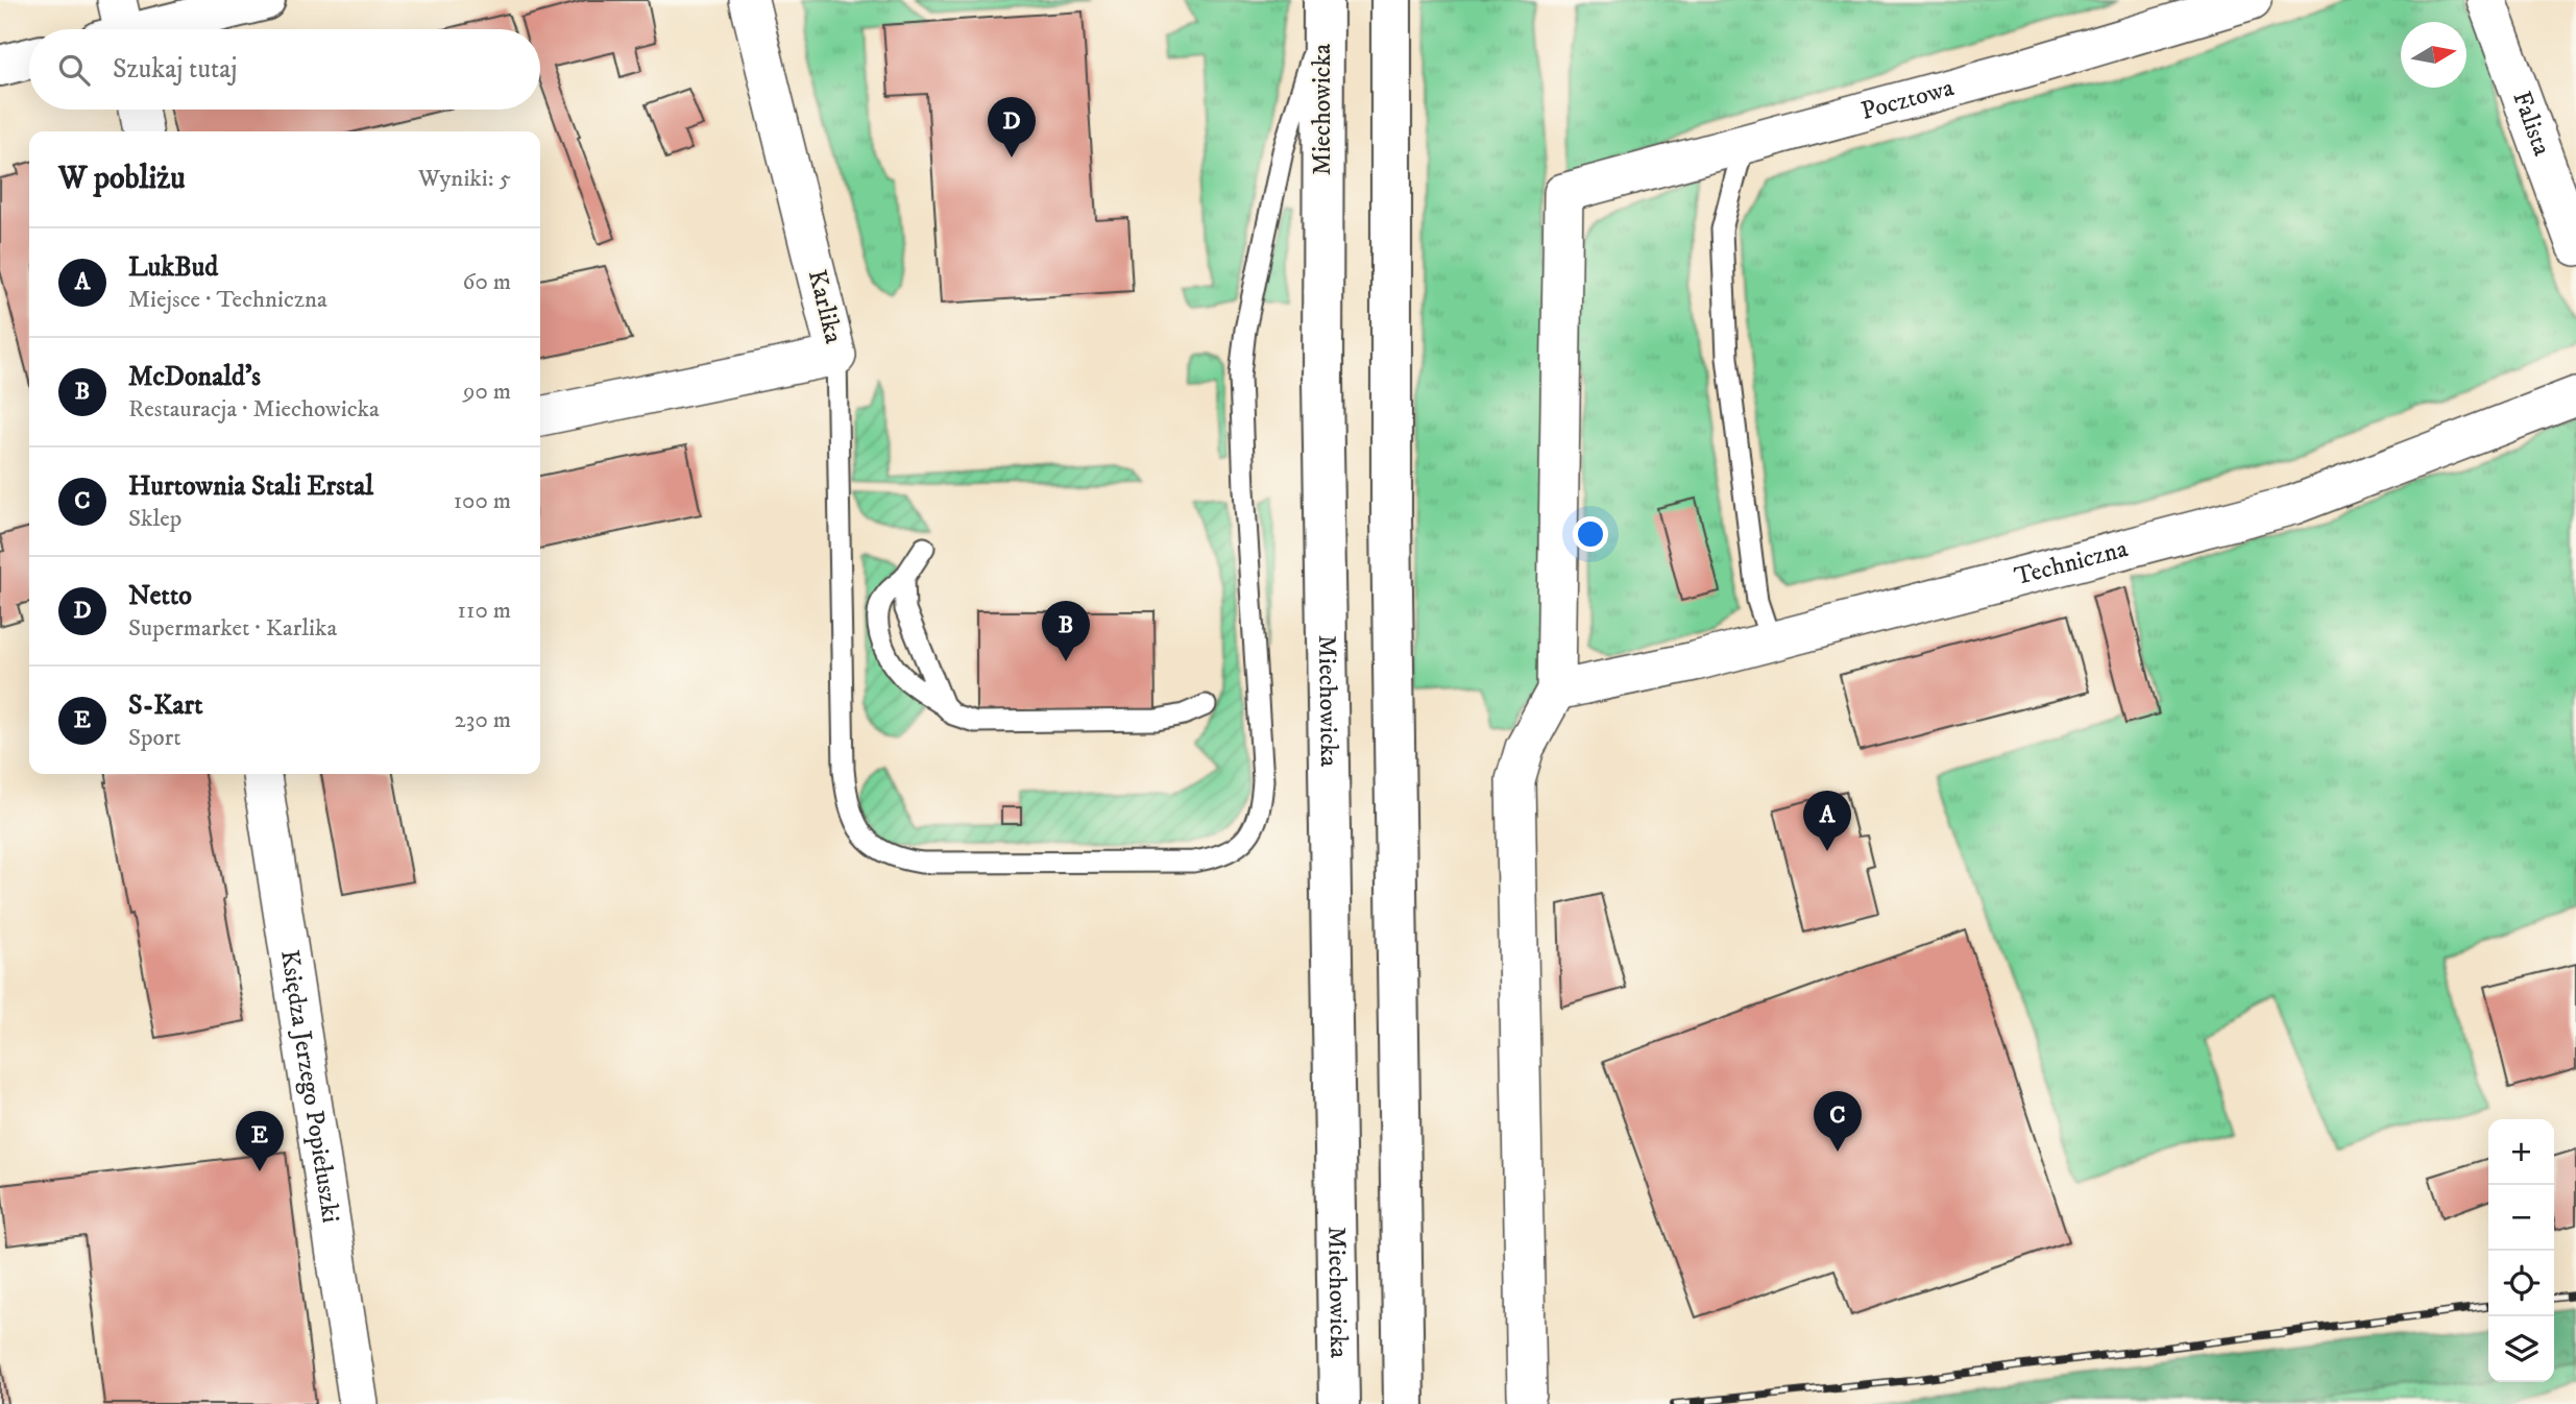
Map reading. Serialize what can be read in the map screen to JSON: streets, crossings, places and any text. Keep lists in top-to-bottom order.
{
  "streets": {
    "main road": ["Miechowicka"],
    "street": [
      "Pocztowa",
      "Falista",
      "Karlika",
      "Techniczna",
      "Księdza Jerzego Popiełuszki"
    ]
  },
  "crossings": [
    ["Pocztowa", "Techniczna"]
  ],
  "north": "right",
  "page": {
    "search": "Szukaj tutaj",
    "pins": [
      "D",
      "B",
      "A",
      "C",
      "E"
    ],
    "heading": ["W pobliżu", "Wyniki: 5"],
    "list": [
      {
        "mark": "A",
        "name": "LukBud",
        "note": "Miejsce · Techniczna",
        "value": "60 m"
      },
      {
        "mark": "B",
        "name": "McDonald's",
        "note": "Restauracja · Miechowicka",
        "value": "90 m"
      },
      {
        "mark": "C",
        "name": "Hurtownia Stali Erstal",
        "note": "Sklep",
        "value": "100 m"
      },
      {
        "mark": "D",
        "name": "Netto",
        "note": "Supermarket · Karlika",
        "value": "110 m"
      },
      {
        "mark": "E",
        "name": "S-Kart",
        "note": "Sport",
        "value": "230 m"
      }
    ],
    "map_buttons": ["+", "−"]
  }
}
